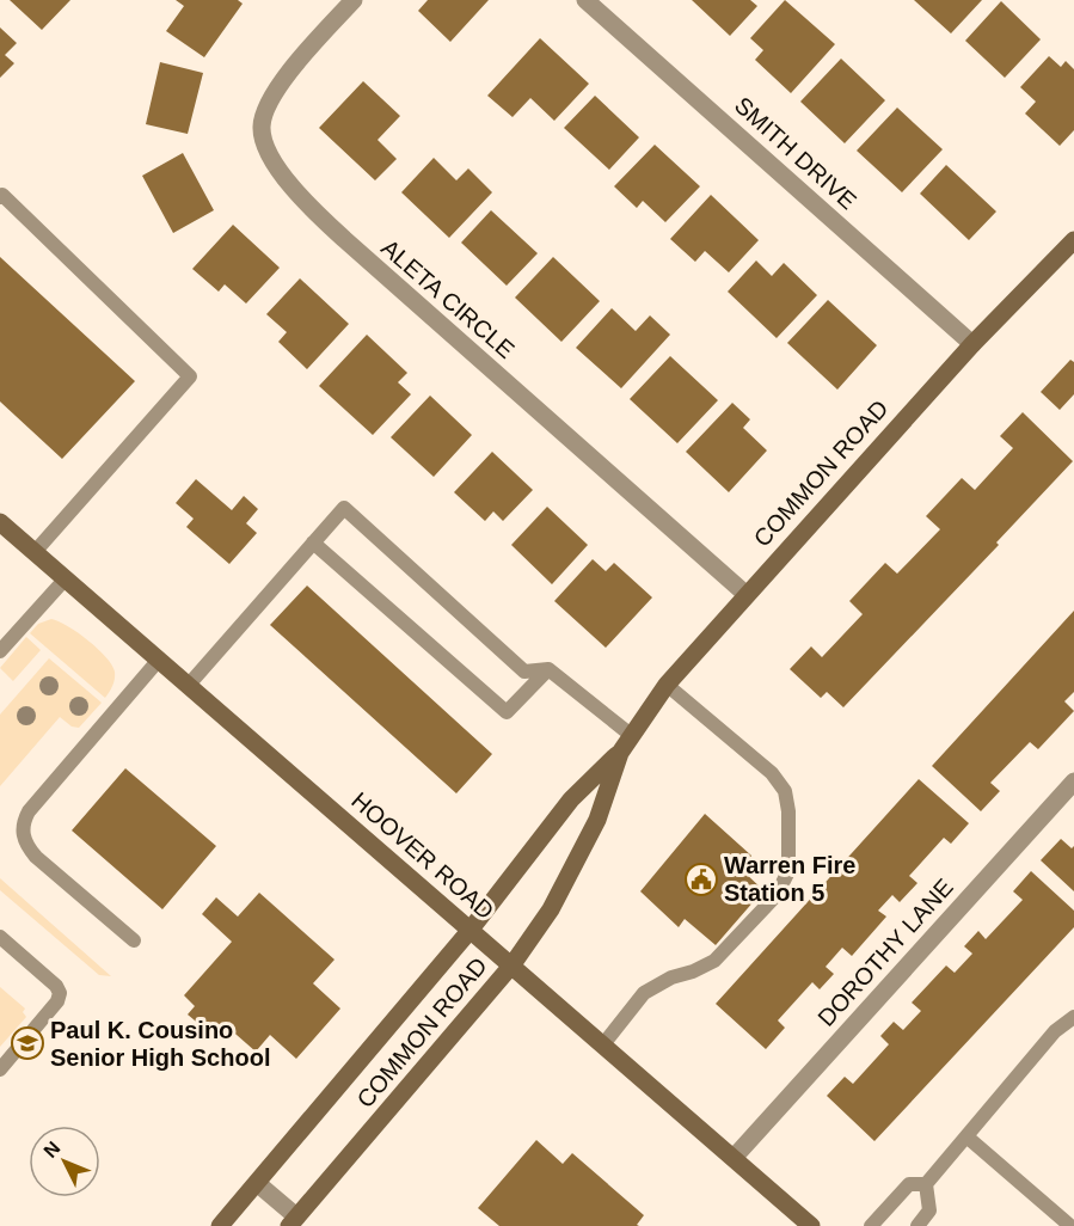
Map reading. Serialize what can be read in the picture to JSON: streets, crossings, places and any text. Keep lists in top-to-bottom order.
{
  "streets": {
    "street": [
      "SMITH DRIVE",
      "ALETA CIRCLE",
      "COMMON ROAD",
      "HOOVER ROAD",
      "DOROTHY LANE"
    ]
  },
  "crossings": [
    ["SMITH DRIVE", "COMMON ROAD"],
    ["ALETA CIRCLE", "COMMON ROAD"],
    ["COMMON ROAD", "HOOVER ROAD"],
    ["HOOVER ROAD", "DOROTHY LANE"]
  ],
  "places": {
    "public building": ["Warren Fire Station 5"],
    "school or university": ["Paul K. Cousino Senior High School"]
  },
  "north": "top left"
}
